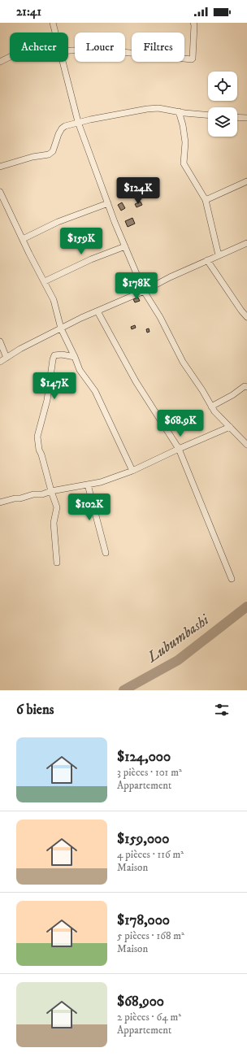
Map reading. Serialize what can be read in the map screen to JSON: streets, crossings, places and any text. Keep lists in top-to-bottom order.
{
  "water": ["Lubumbashi"],
  "page": {
    "status": "21:41",
    "chip": ["Acheter", "Louer", "Filtres"],
    "price": [
      "$124K",
      "$159K",
      "$178K",
      "$147K",
      "$68.9K",
      "$102K"
    ],
    "heading": "6 biens",
    "list": [
      {
        "name": "$124,000",
        "note": "3 pièces · 101 m² · Appartement"
      },
      {
        "name": "$159,000",
        "note": "4 pièces · 116 m² · Maison"
      },
      {
        "name": "$178,000",
        "note": "5 pièces · 168 m² · Maison"
      },
      {
        "name": "$68,900",
        "note": "2 pièces · 64 m² · Appartement"
      }
    ]
  }
}
